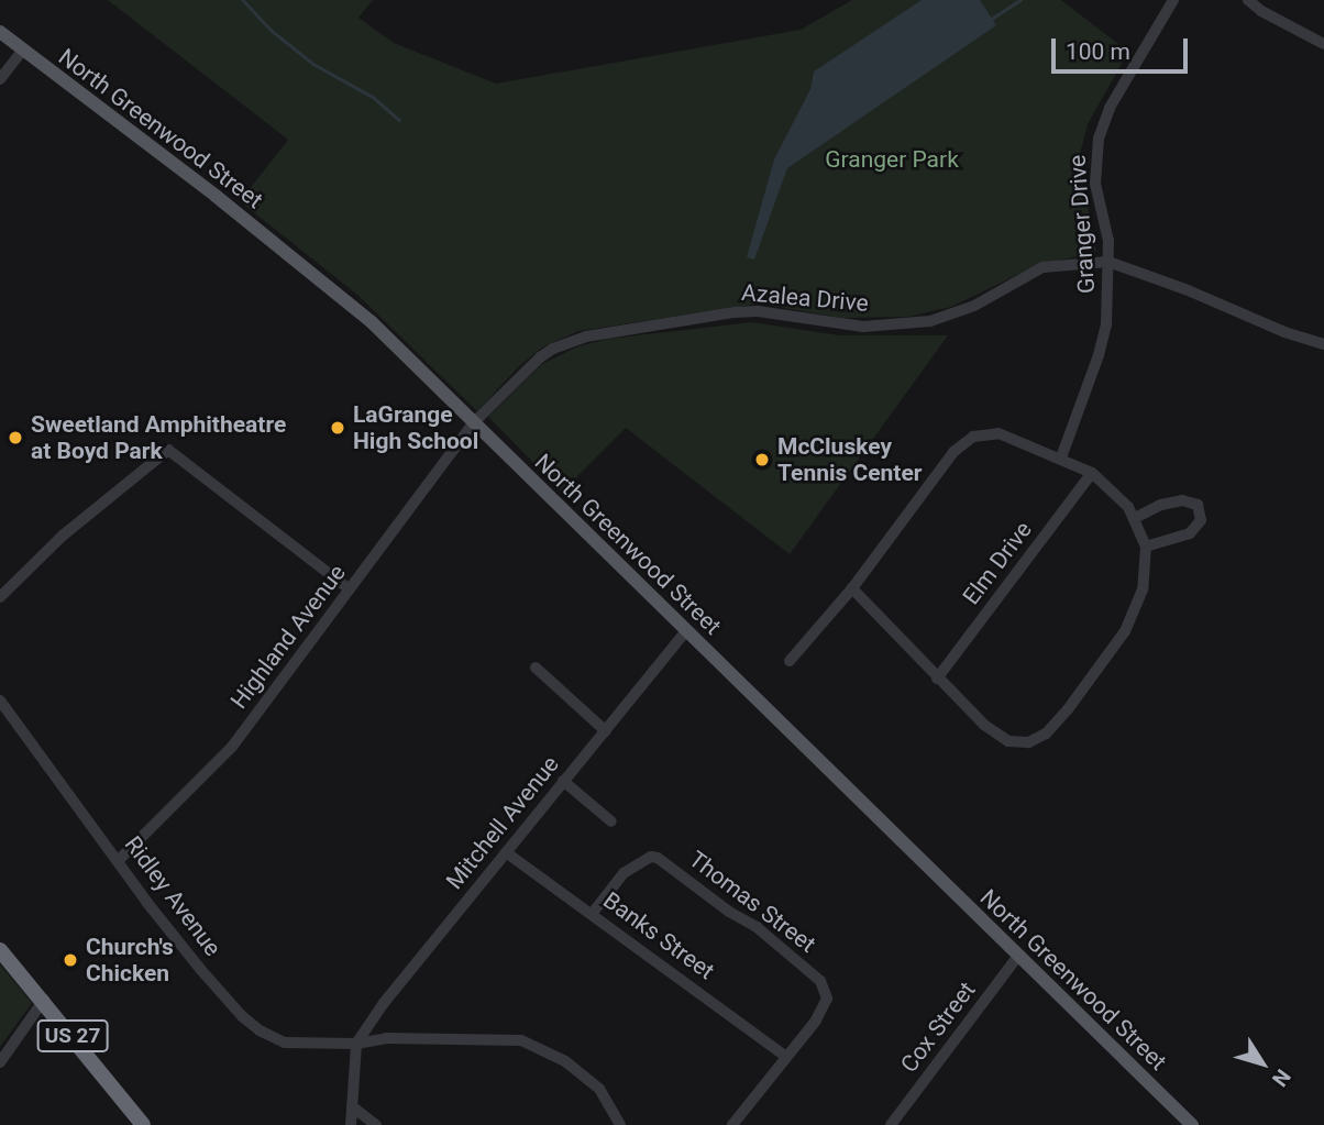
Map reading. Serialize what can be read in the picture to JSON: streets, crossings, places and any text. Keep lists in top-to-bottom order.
{
  "streets": {
    "highway": ["US 27"],
    "main road": ["North Greenwood Street"],
    "street": [
      "Granger Drive",
      "Azalea Drive",
      "Elm Drive",
      "Highland Avenue",
      "Mitchell Avenue",
      "Ridley Avenue",
      "Thomas Street",
      "Banks Street",
      "Cox Street"
    ]
  },
  "crossings": [
    ["North Greenwood Street", "Azalea Drive"],
    ["North Greenwood Street", "Highland Avenue"],
    ["North Greenwood Street", "Mitchell Avenue"],
    ["North Greenwood Street", "Cox Street"],
    ["Granger Drive", "Azalea Drive"],
    ["Azalea Drive", "Highland Avenue"],
    ["Highland Avenue", "Ridley Avenue"],
    ["Mitchell Avenue", "Ridley Avenue"],
    ["Mitchell Avenue", "Banks Street"],
    ["Thomas Street", "Banks Street"]
  ],
  "parks": ["Granger Park"],
  "places": [
    "LaGrange High School",
    "Sweetland Amphitheatre at Boyd Park",
    "McCluskey Tennis Center",
    "Church's Chicken"
  ],
  "scale_bar": "100 m",
  "north": "bottom right"
}
